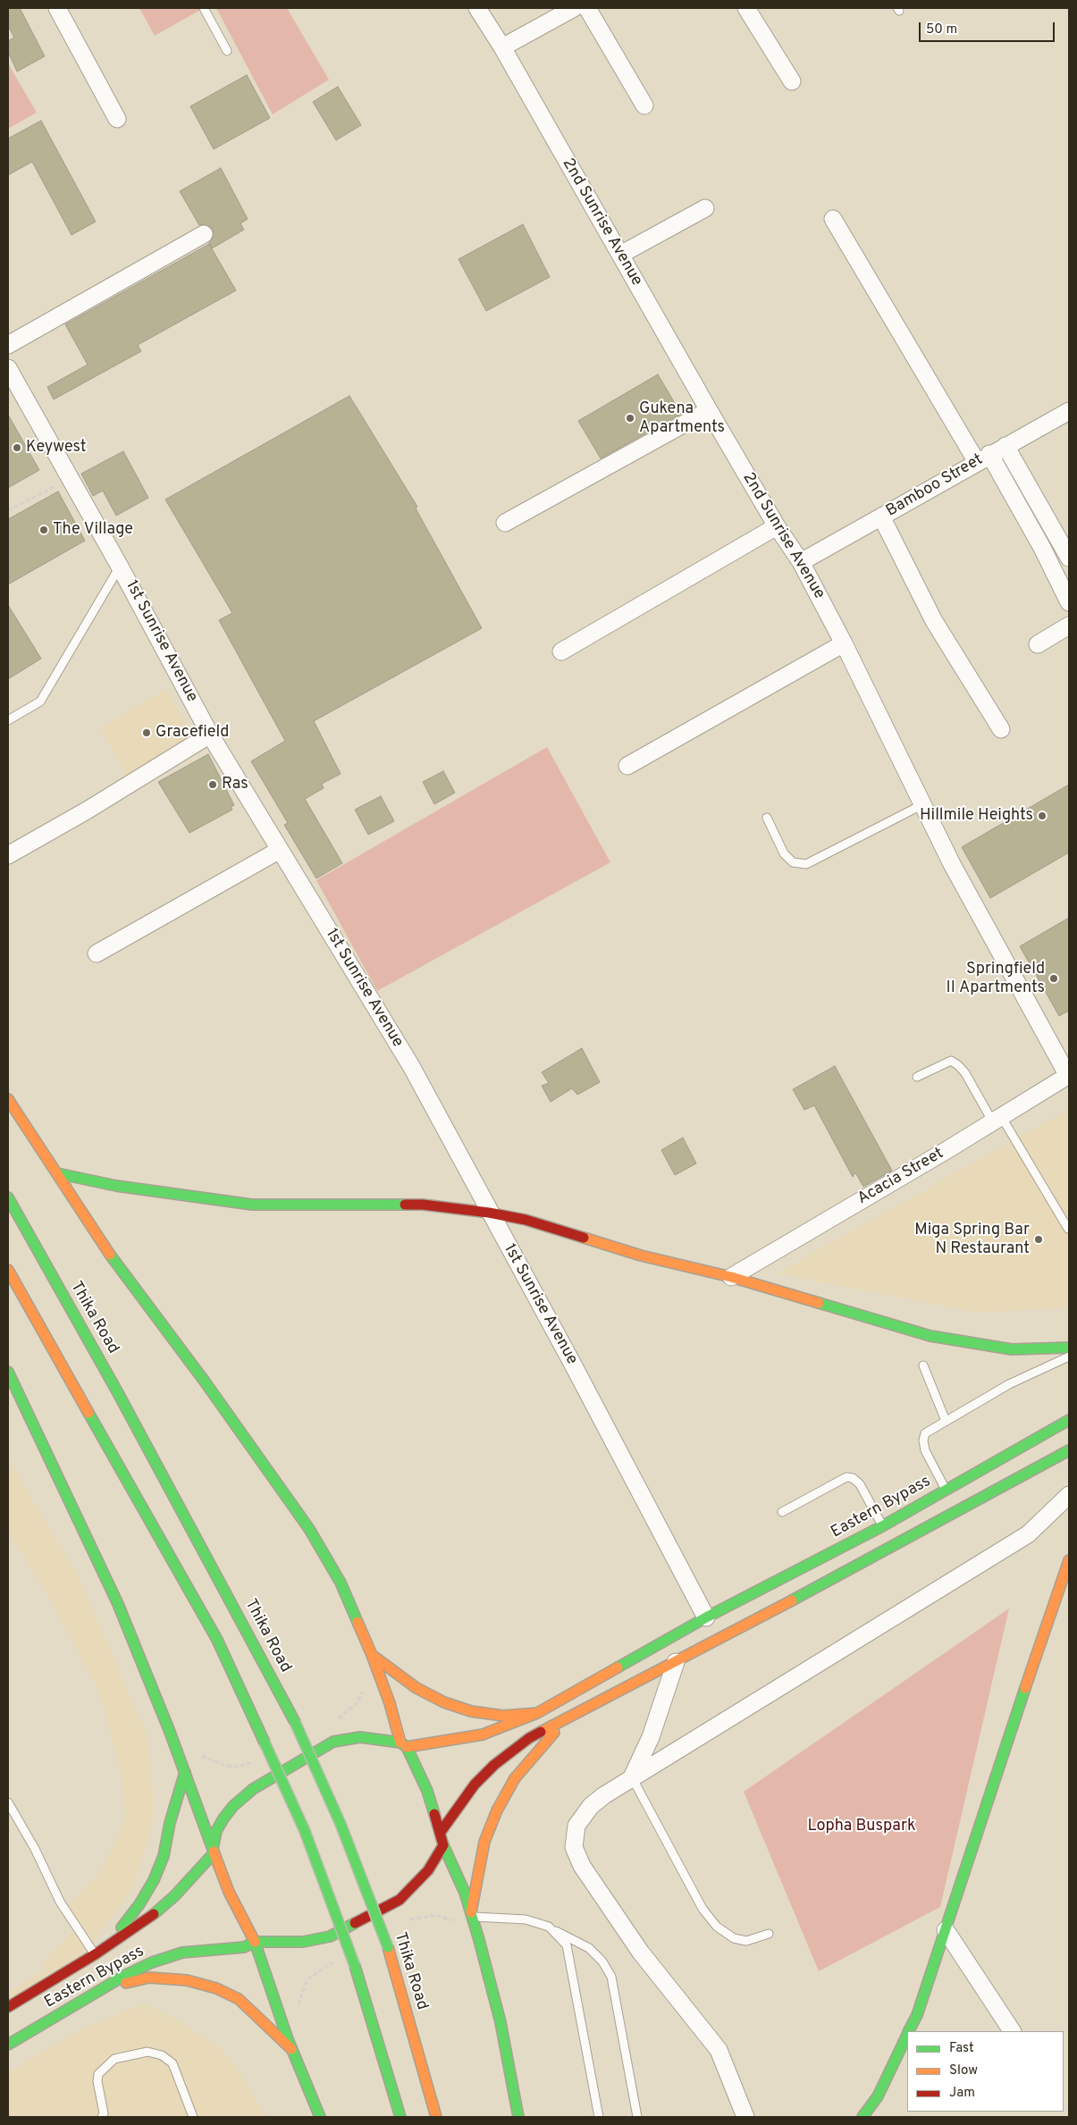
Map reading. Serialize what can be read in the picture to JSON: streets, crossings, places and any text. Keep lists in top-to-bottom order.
{
  "streets": {
    "main road": ["Thika Road", "Eastern Bypass"],
    "street": [
      "2nd Sunrise Avenue",
      "Bamboo Street",
      "1st Sunrise Avenue",
      "Acacia Street"
    ]
  },
  "crossings": [
    ["2nd Sunrise Avenue", "Bamboo Street"],
    ["2nd Sunrise Avenue", "Acacia Street"],
    ["1st Sunrise Avenue", "Eastern Bypass"]
  ],
  "parks": ["Lopha Buspark"],
  "places": [
    "Gukena Apartments",
    "Keywest",
    "The Village",
    "Gracefield",
    "Ras",
    "Hillmile Heights",
    "Springfield II Apartments",
    "Miga Spring Bar N Restaurant"
  ],
  "legend": ["Fast", "Slow", "Jam"],
  "scale_bar": "50 m"
}
